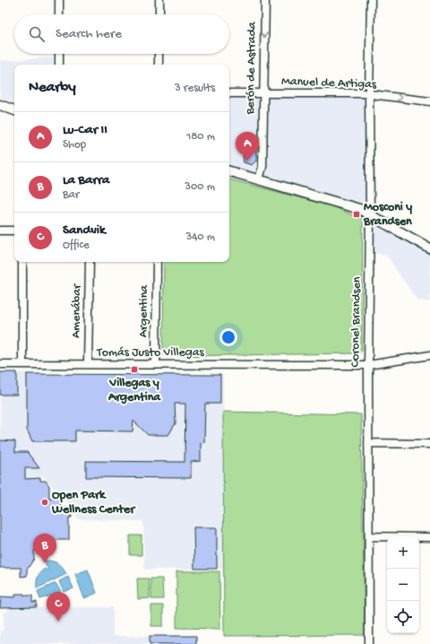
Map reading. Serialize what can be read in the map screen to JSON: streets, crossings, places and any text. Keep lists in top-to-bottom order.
{
  "streets": {
    "street": [
      "Berón de Astrada",
      "Manuel de Artigas",
      "Amenábar",
      "Argentina",
      "Coronel Brandsen",
      "Tomás Justo Villegas"
    ]
  },
  "crossings": [
    ["Berón de Astrada", "Manuel de Artigas"],
    ["Manuel de Artigas", "Coronel Brandsen"],
    ["Amenábar", "Tomás Justo Villegas"],
    ["Argentina", "Tomás Justo Villegas"],
    ["Coronel Brandsen", "Tomás Justo Villegas"]
  ],
  "one_way": ["Berón de Astrada"],
  "places": {
    "transit": ["Mosconi y Brandsen", "Villegas y Argentina"],
    "other": ["Open Park Wellness Center"]
  },
  "page": {
    "search": "Search here",
    "heading": ["Nearby", "3 results"],
    "list": [
      {
        "mark": "A",
        "name": "Lu-Car II",
        "note": "Shop",
        "value": "180 m"
      },
      {
        "mark": "B",
        "name": "La Barra",
        "note": "Bar",
        "value": "300 m"
      },
      {
        "mark": "C",
        "name": "Sandvik",
        "note": "Office",
        "value": "340 m"
      }
    ],
    "pins": ["A", "B", "C"],
    "map_buttons": ["+", "−"]
  }
}
